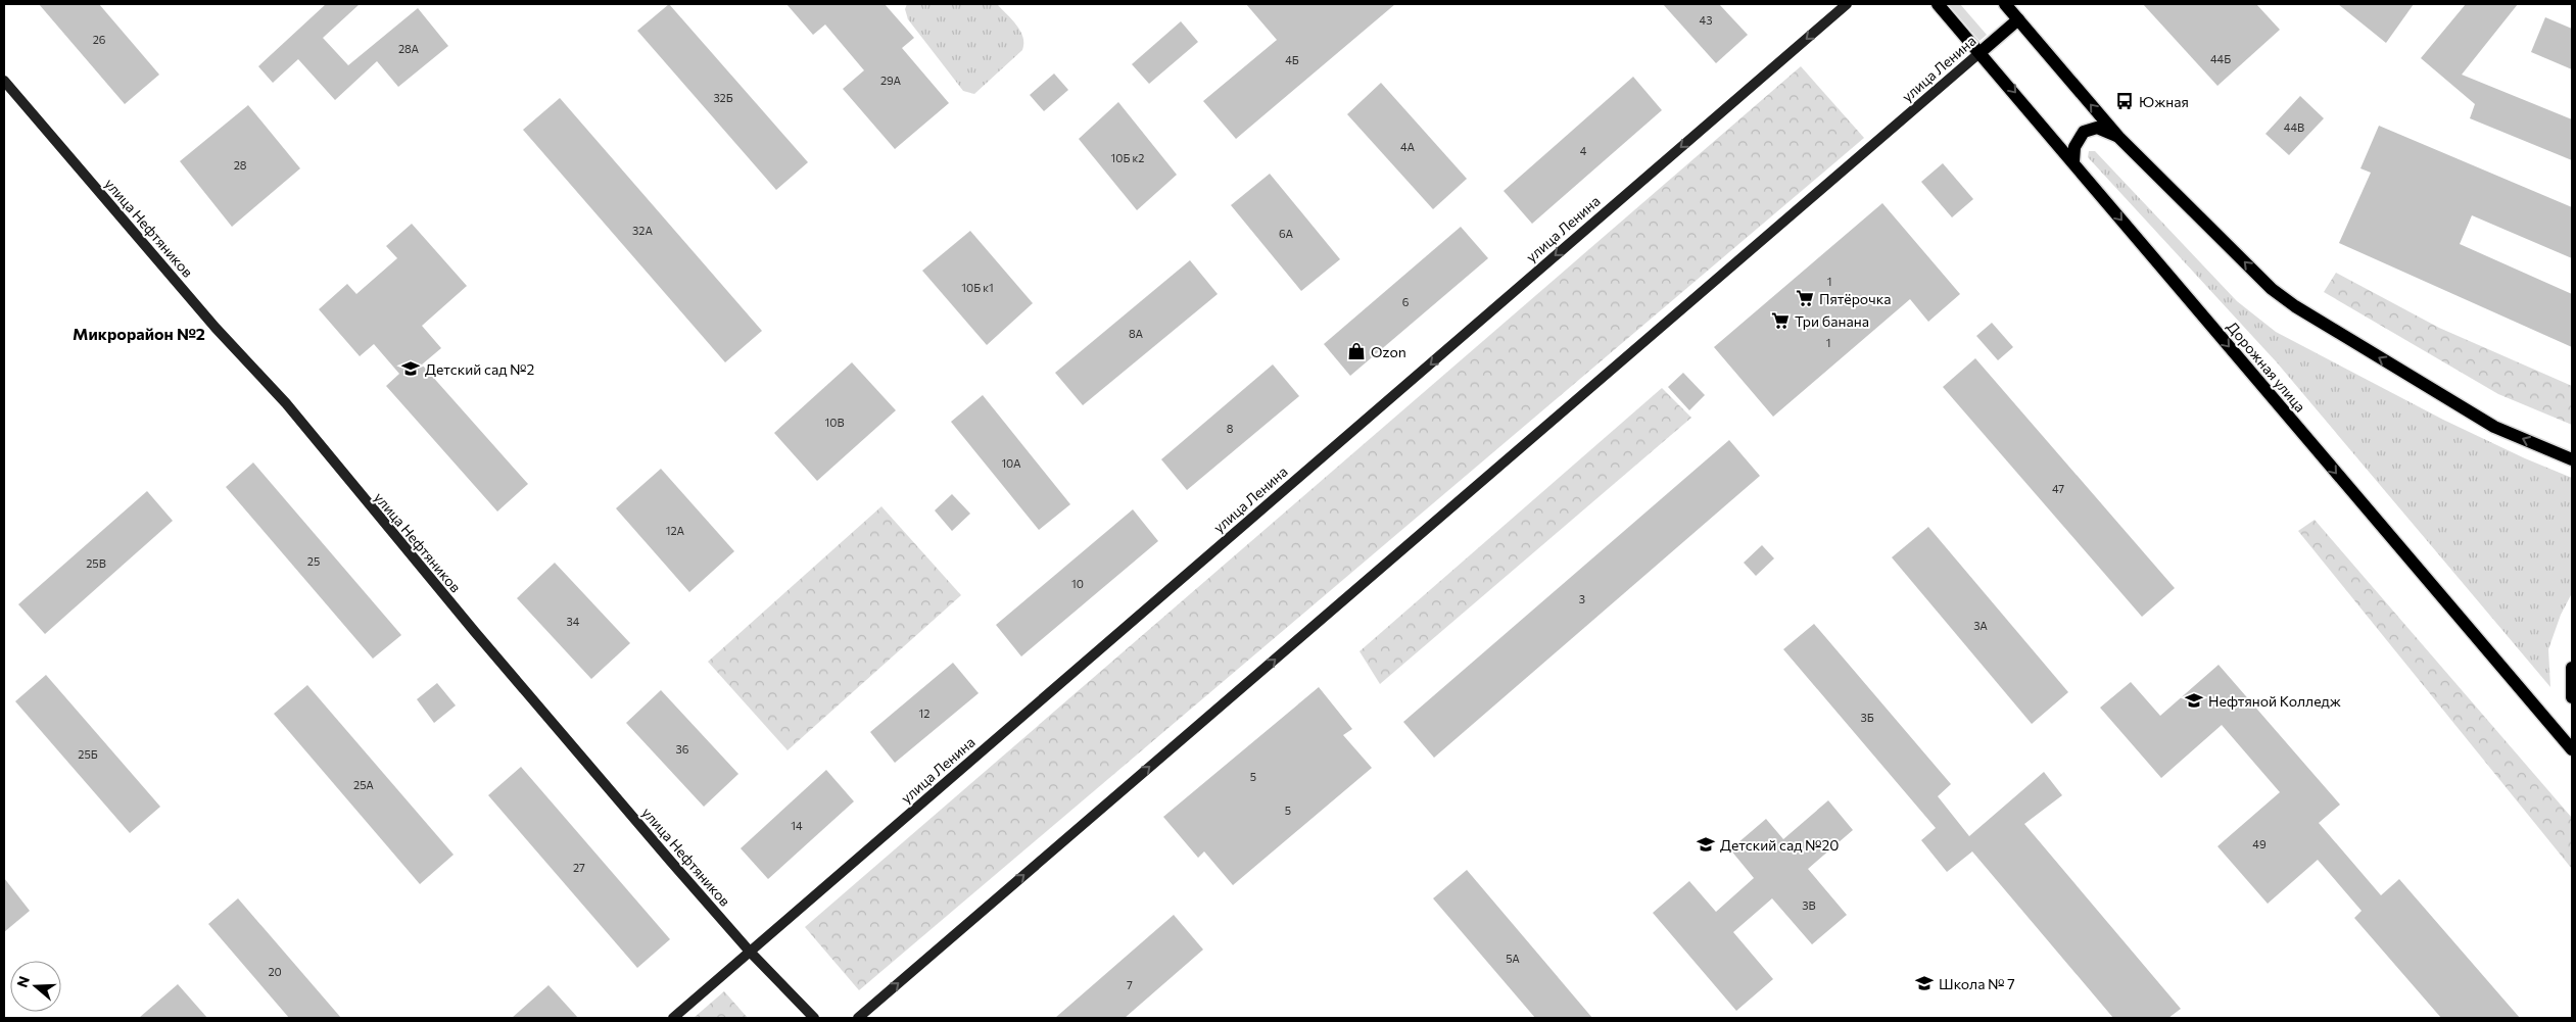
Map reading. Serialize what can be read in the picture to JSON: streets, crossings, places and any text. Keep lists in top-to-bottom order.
{
  "streets": {
    "main road": ["улица Ленина", "улица Нефтяников", "Дорожная улица"]
  },
  "crossings": [
    ["улица Ленина", "улица Нефтяников"],
    ["улица Ленина", "Дорожная улица"]
  ],
  "districts": ["Микрорайон №2"],
  "places": {
    "bus stop": ["Южная"],
    "supermarket": ["Пятёрочка", "Три банана"],
    "shop": ["Ozon"],
    "school or university": [
      "Детский сад №2",
      "Нефтяной Колледж",
      "Детский сад №20",
      "Школа № 7"
    ]
  },
  "house_numbers": [
    "43",
    "26",
    "28А",
    "44Б",
    "4Б",
    "29А",
    "32Б",
    "44В",
    "4А",
    "4",
    "10Б к2",
    "28",
    "32А",
    "6А",
    "1",
    "10Б к1",
    "6",
    "8А",
    "1",
    "10В",
    "8",
    "10А",
    "47",
    "12А",
    "25",
    "25В",
    "10",
    "3",
    "34",
    "3А",
    "12",
    "3Б",
    "36",
    "25Б",
    "5",
    "25А",
    "5",
    "14",
    "49",
    "27",
    "3В",
    "5А",
    "20",
    "7"
  ],
  "north": "left"
}
